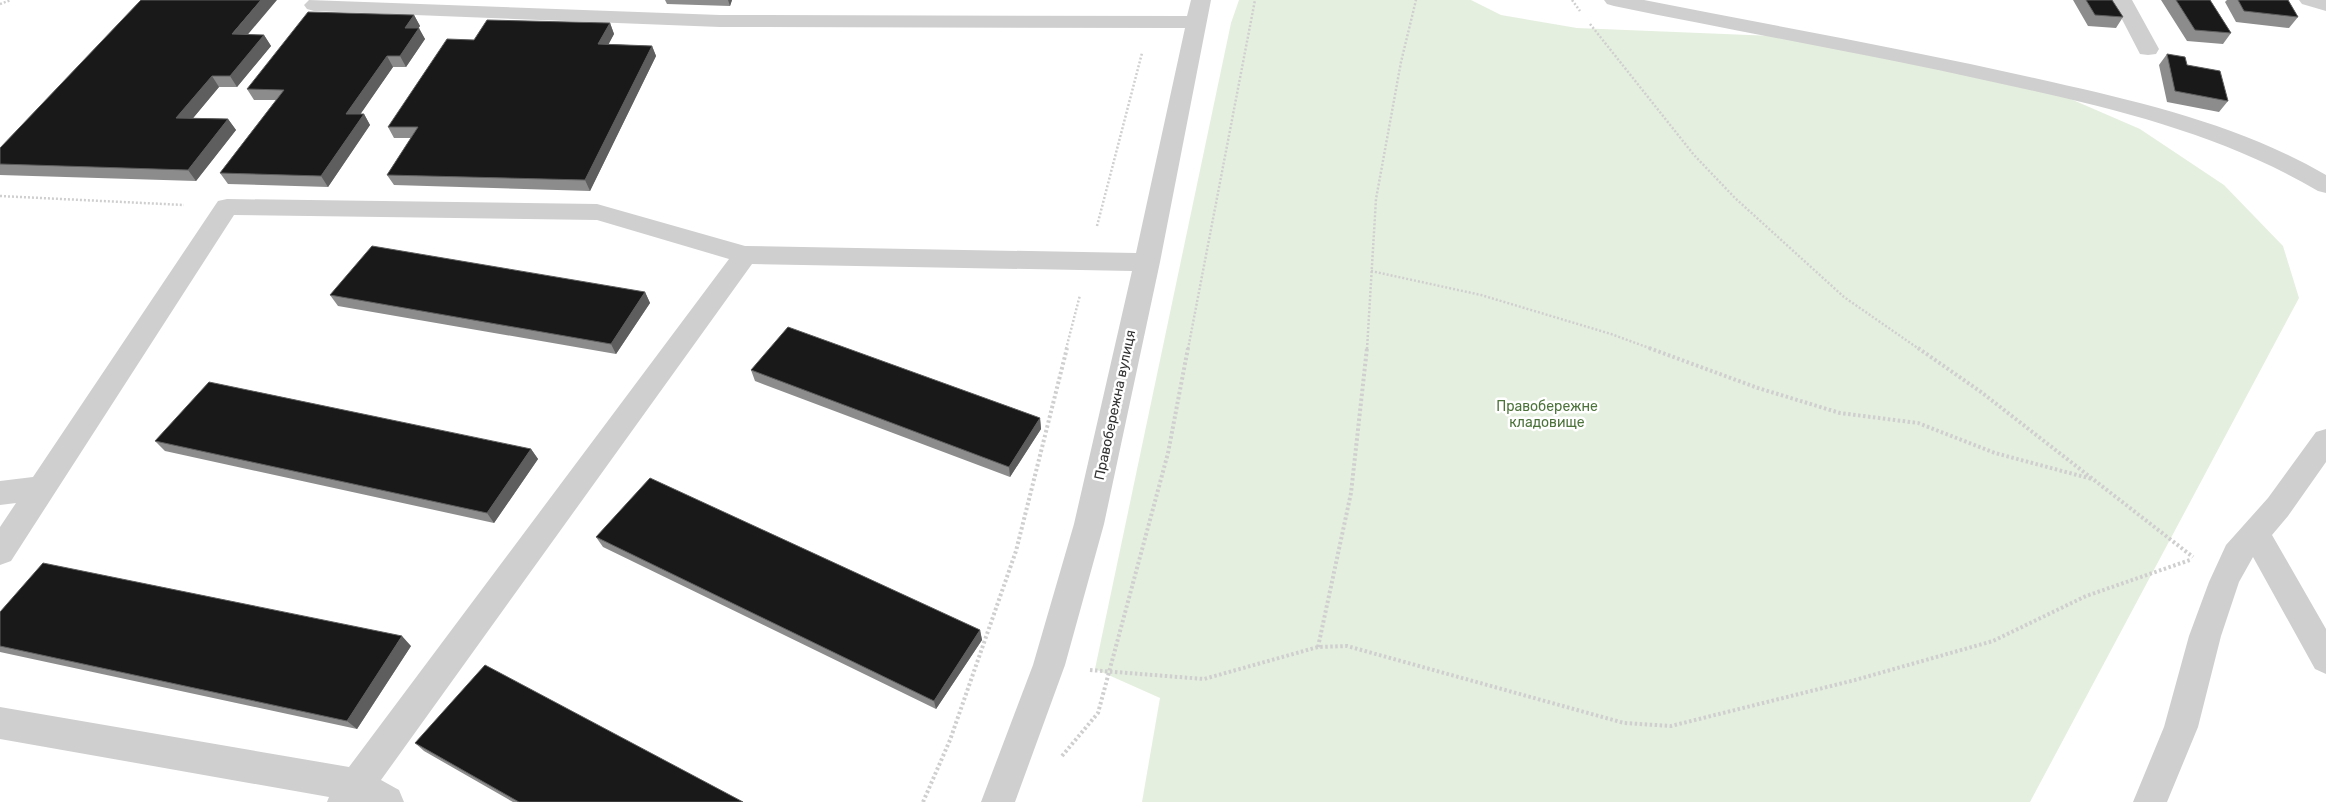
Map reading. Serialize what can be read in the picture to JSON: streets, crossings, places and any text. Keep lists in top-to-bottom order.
{
  "streets": {
    "street": ["Правобережна вулиця"]
  },
  "parks": ["Правобережне кладовище"]
}
